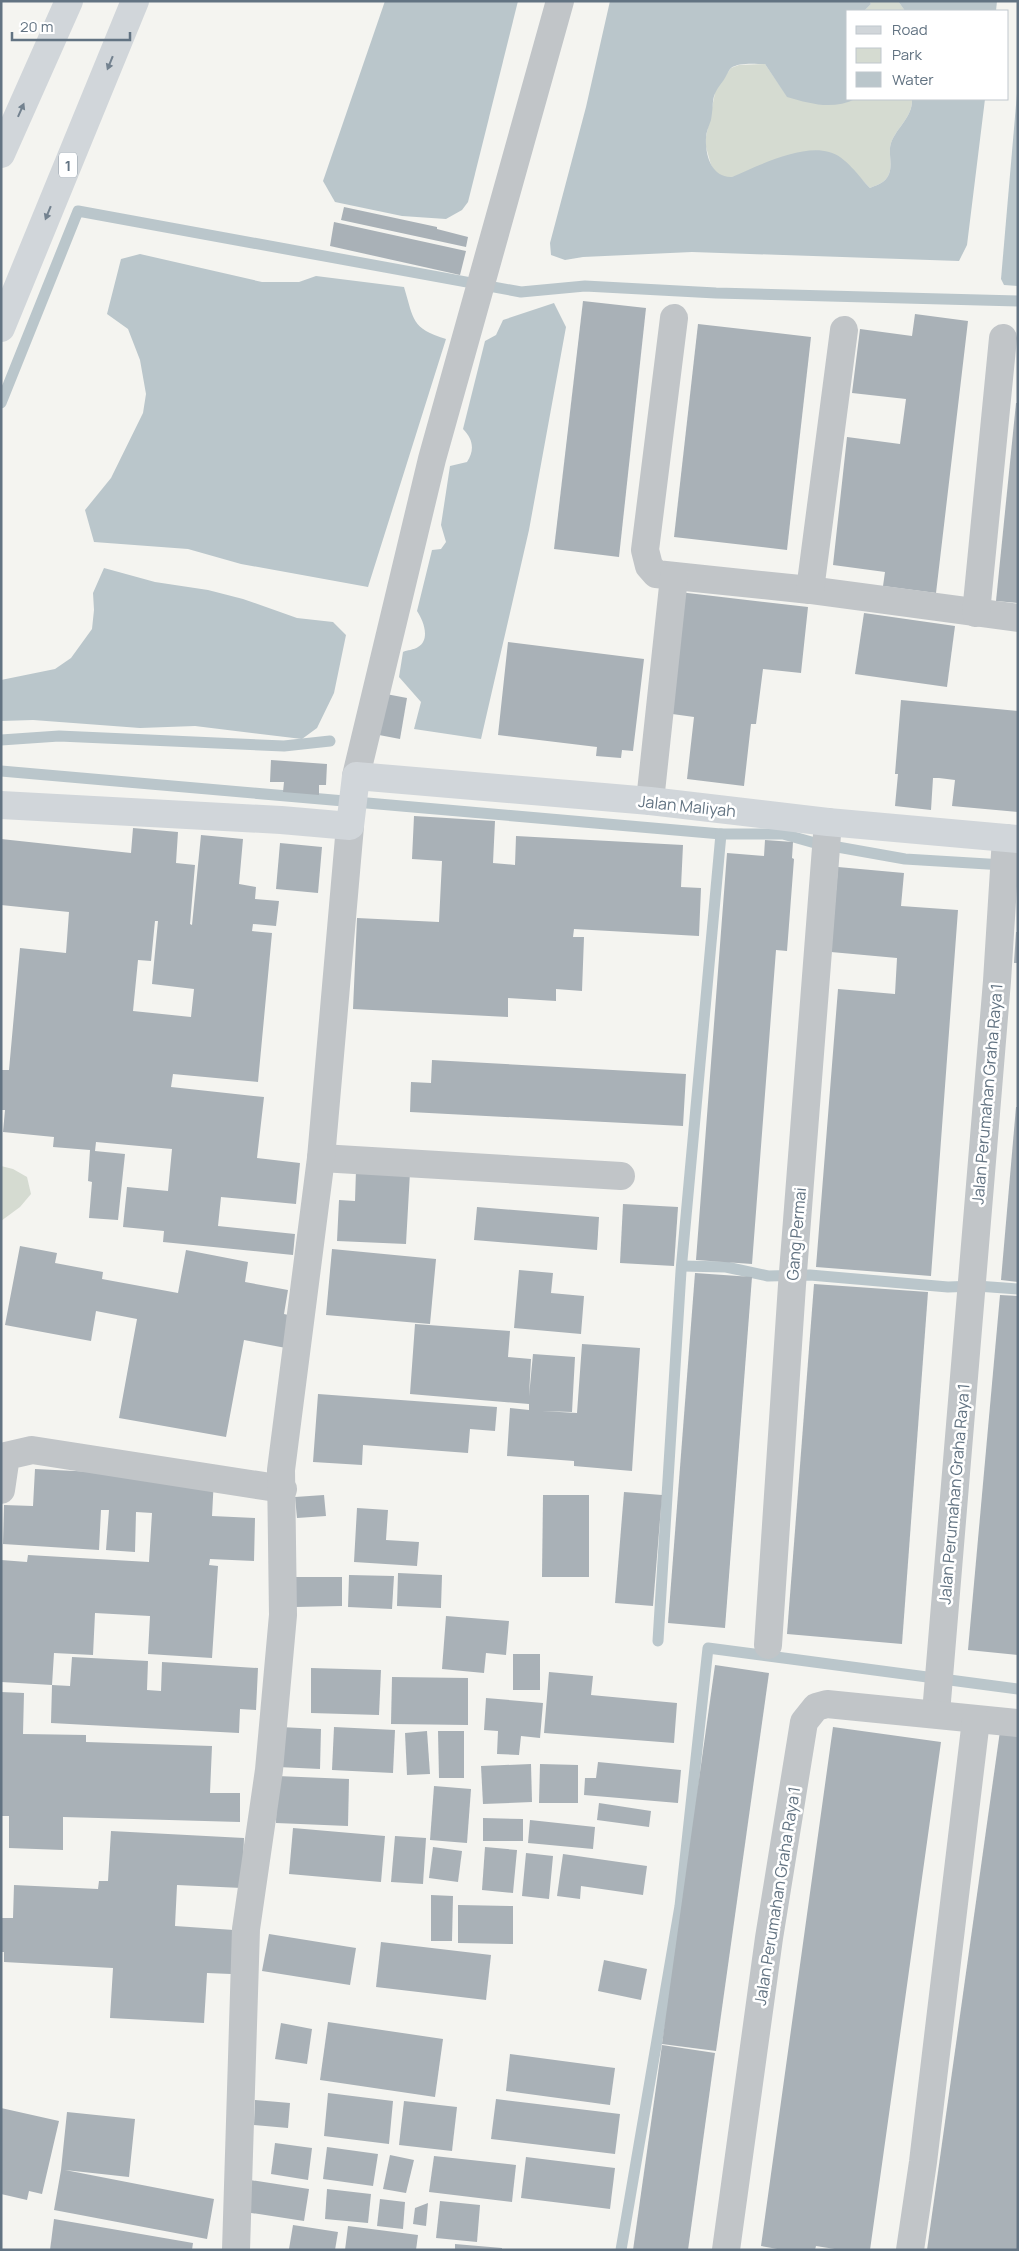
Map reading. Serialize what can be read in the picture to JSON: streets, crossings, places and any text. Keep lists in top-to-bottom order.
{
  "streets": {
    "main road": ["1", "Jalan Maliyah"],
    "street": ["Jalan Perumahan Graha Raya 1", "Gang Permai"]
  },
  "crossings": [
    ["Jalan Maliyah", "Jalan Perumahan Graha Raya 1"],
    ["Jalan Maliyah", "Gang Permai"]
  ],
  "legend": ["Road", "Park", "Water"],
  "scale_bar": "20 m"
}
